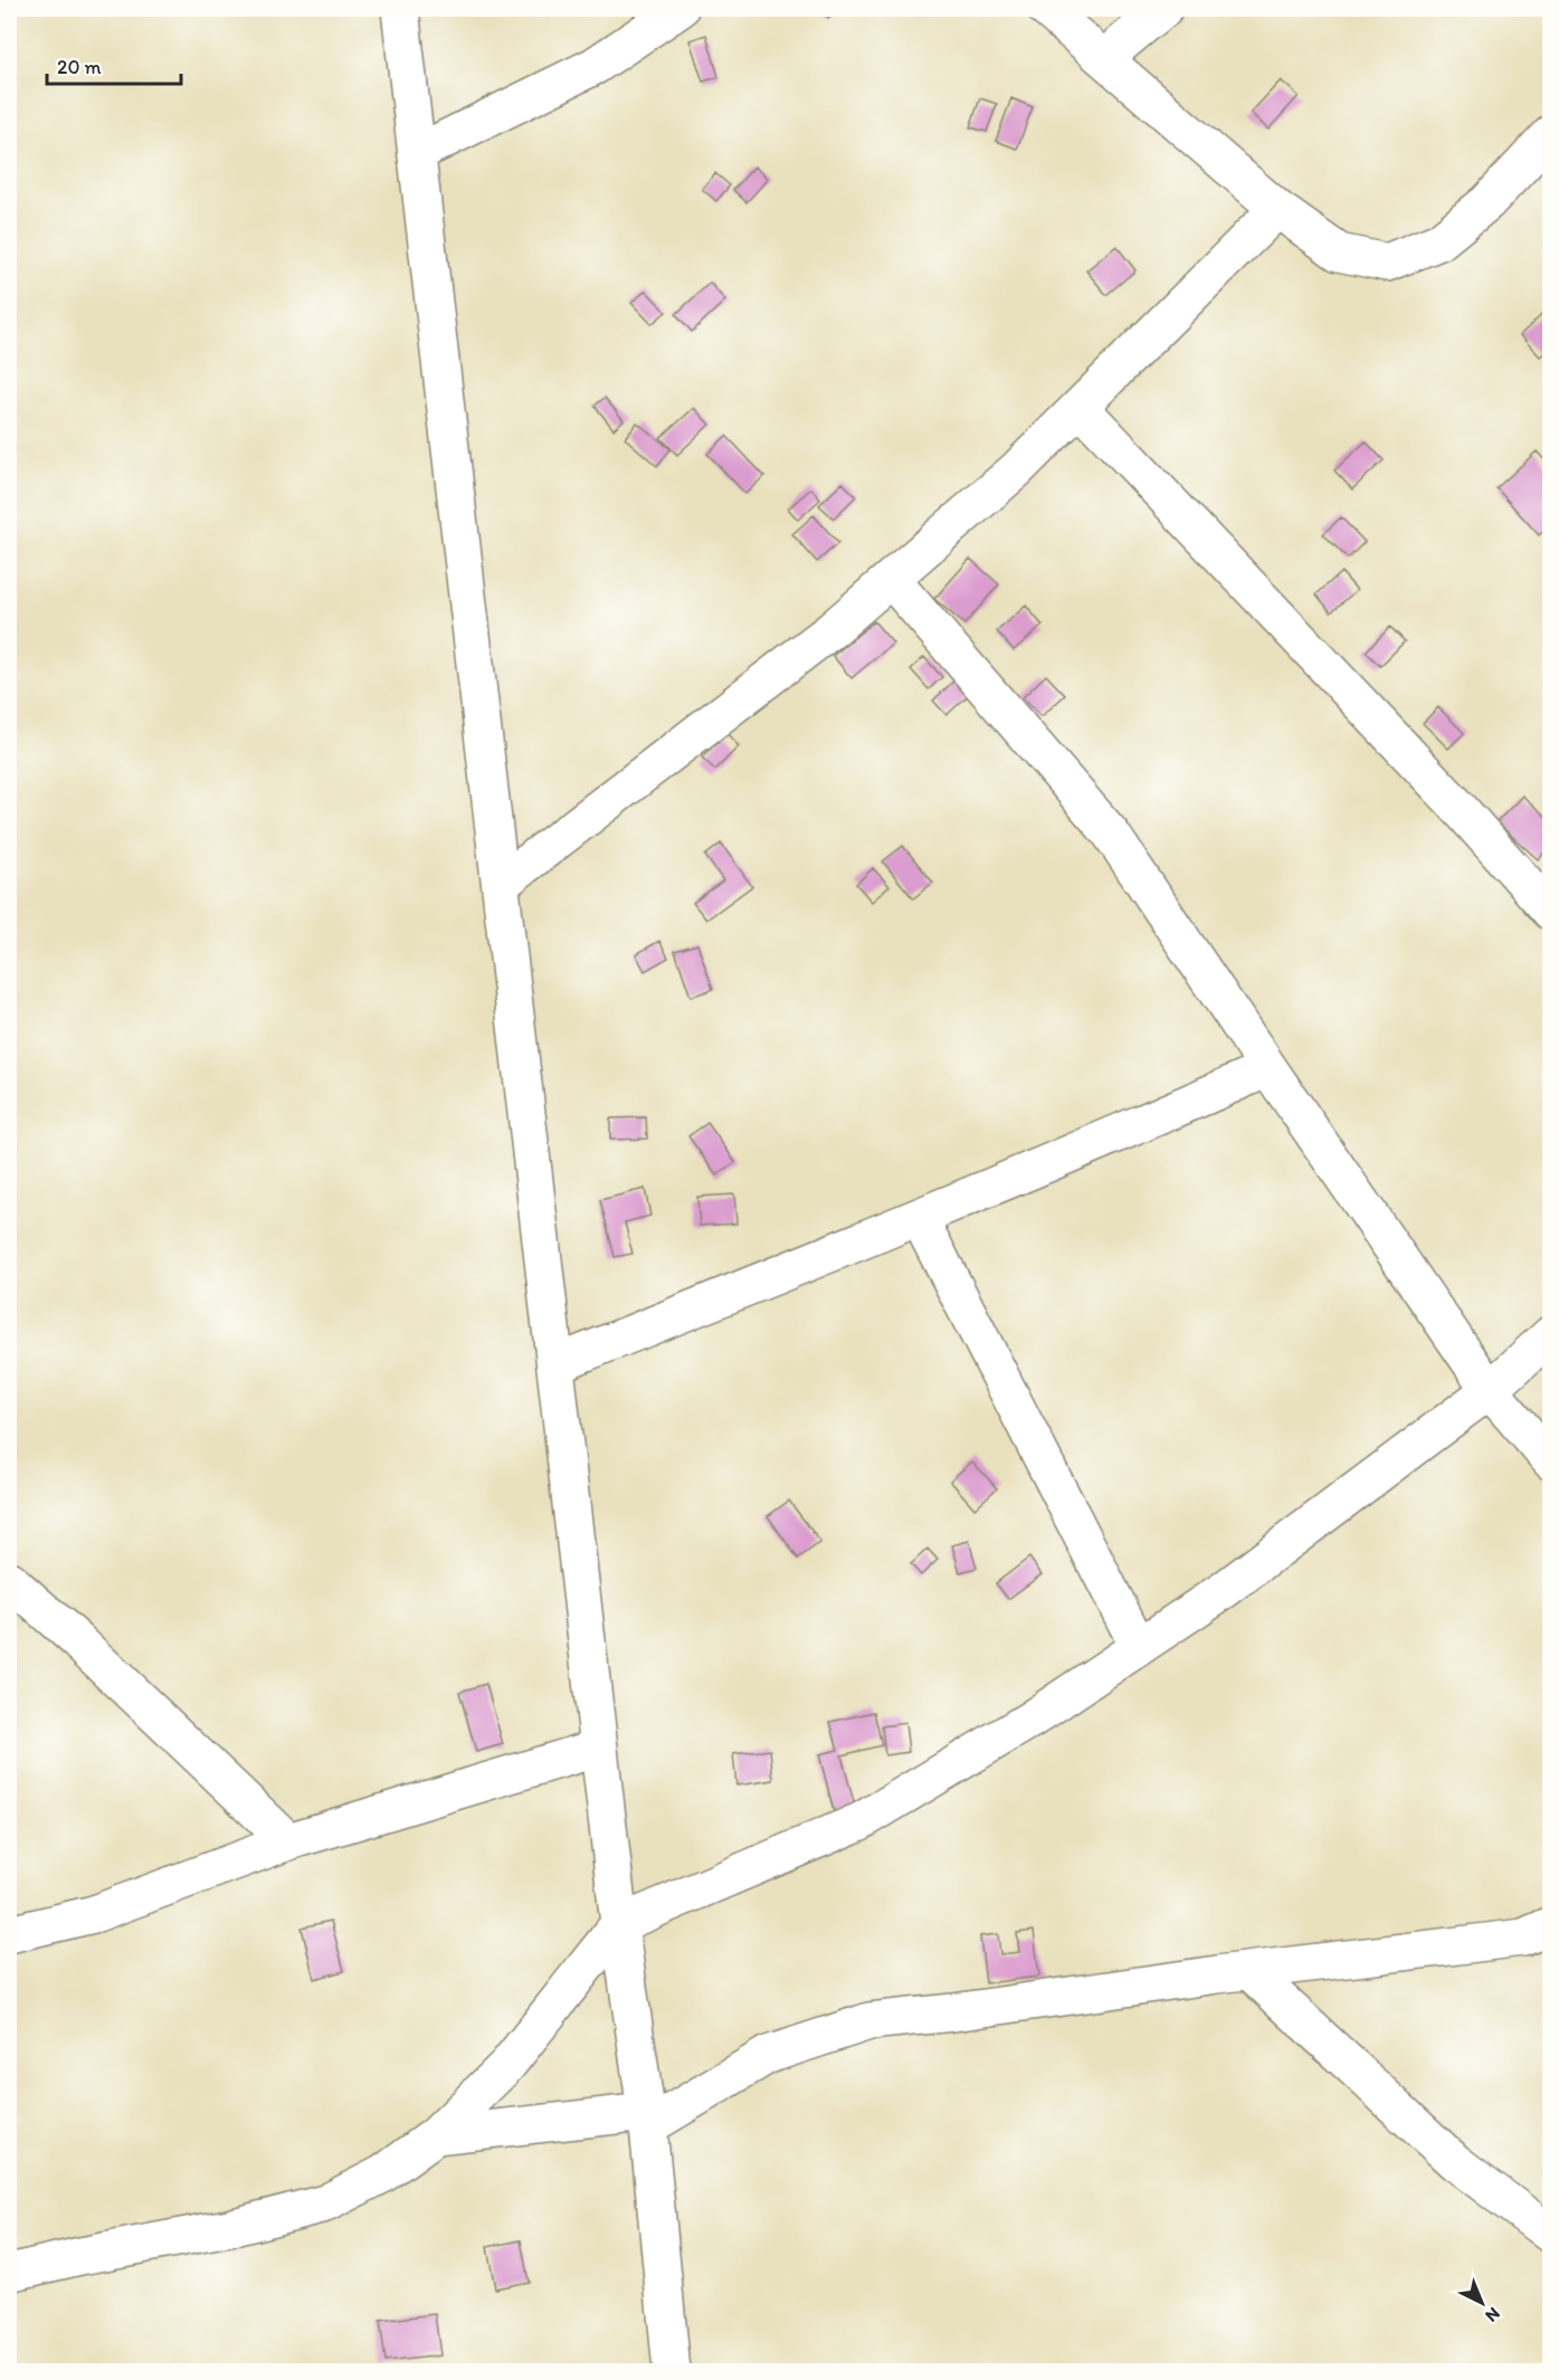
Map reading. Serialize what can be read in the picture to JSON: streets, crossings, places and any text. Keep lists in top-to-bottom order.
{
  "scale_bar": "20 m",
  "north": "bottom right"
}
